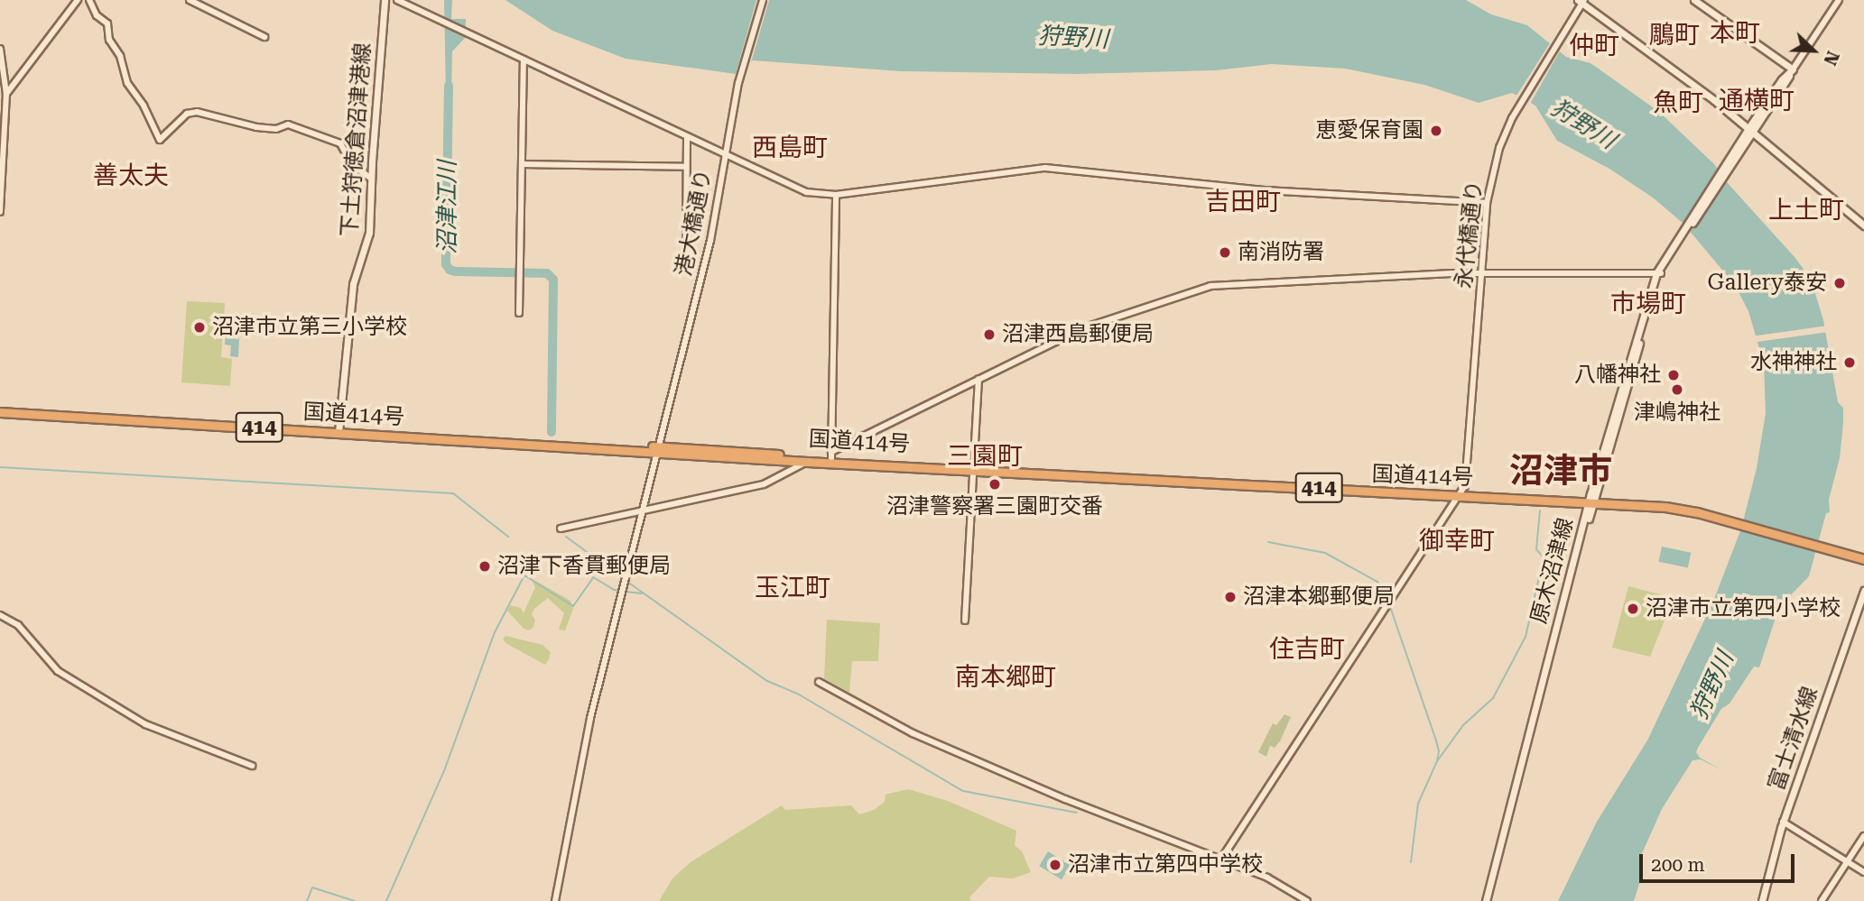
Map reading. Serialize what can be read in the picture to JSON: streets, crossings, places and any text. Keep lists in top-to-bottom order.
{
  "streets": {
    "highway": ["国道414号", "414"],
    "main road": ["下土狩徳倉沼津港線", "原木沼津線", "富士清水線"],
    "street": ["港大橋通り", "永代橋通り"]
  },
  "crossings": [
    ["下土狩徳倉沼津港線", "国道414号"],
    ["港大橋通り", "国道414号"],
    ["永代橋通り", "国道414号"],
    ["国道414号", "原木沼津線"]
  ],
  "districts": [
    "本町",
    "鵰町",
    "仲町",
    "通横町",
    "魚町",
    "西島町",
    "善太夫",
    "吉田町",
    "上土町",
    "市場町",
    "三園町",
    "沼津市",
    "御幸町",
    "玉江町",
    "住吉町",
    "南本郷町"
  ],
  "water": ["狩野川", "沼津江川"],
  "places": [
    "恵愛保育園",
    "南消防署",
    "Gallery泰安",
    "沼津市立第三小学校",
    "沼津西島郵便局",
    "水神神社",
    "八幡神社",
    "津嶋神社",
    "沼津警察署三園町交番",
    "沼津下香貫郵便局",
    "沼津本郷郵便局",
    "沼津市立第四小学校",
    "沼津市立第四中学校"
  ],
  "scale_bar": "200 m",
  "north": "bottom right"
}
